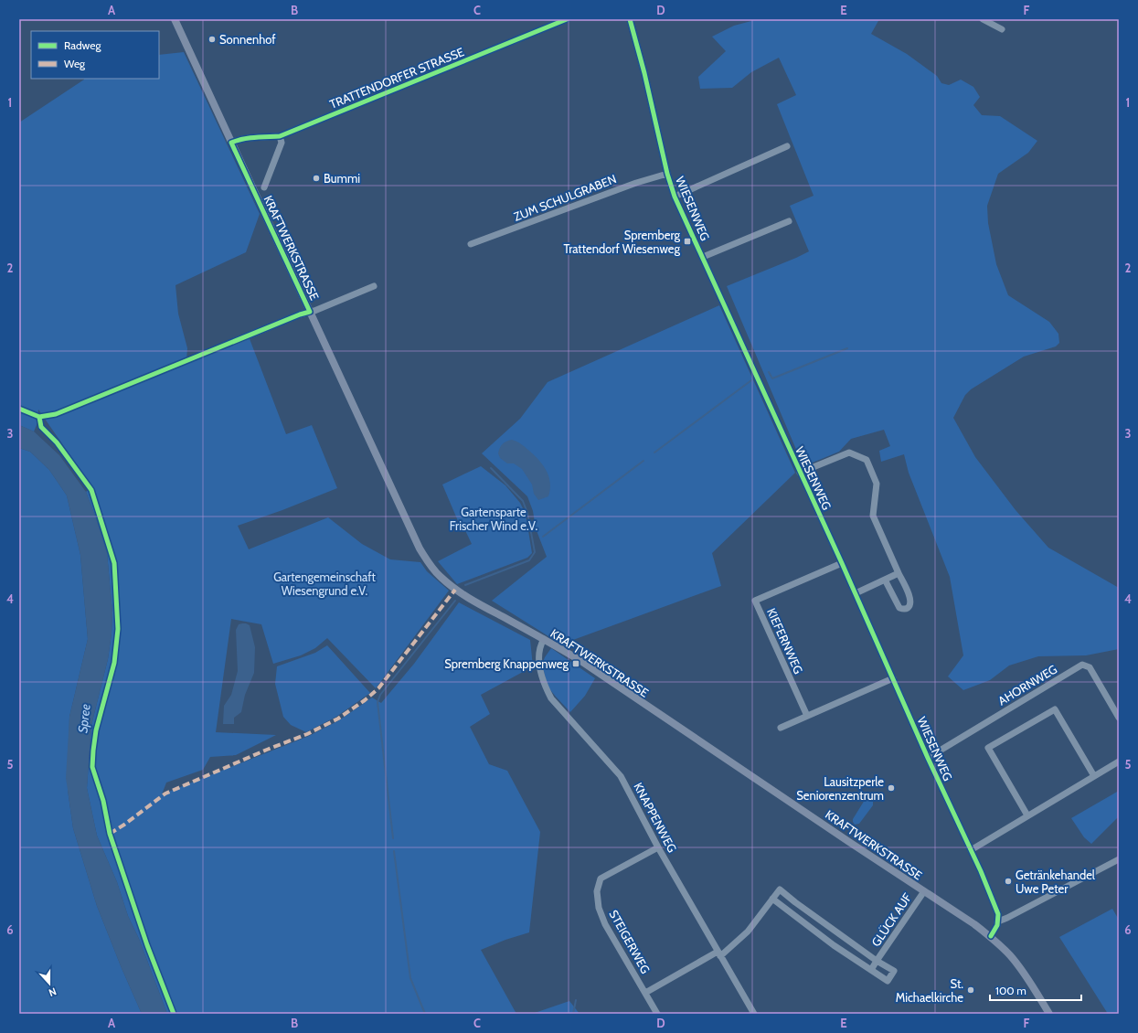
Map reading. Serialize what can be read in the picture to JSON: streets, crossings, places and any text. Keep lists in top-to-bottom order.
{
  "streets": {
    "main road": ["KRAFTWERKSTRASSE"],
    "street": [
      "TRATTENDORFER STRASSE",
      "ZUM SCHULGRABEN",
      "WIESENWEG",
      "KIEFERNWEG",
      "AHORNWEG",
      "KNAPPENWEG",
      "GLÜCK AUF",
      "STEIGERWEG"
    ]
  },
  "crossings": [
    ["TRATTENDORFER STRASSE", "KRAFTWERKSTRASSE"],
    ["ZUM SCHULGRABEN", "WIESENWEG"],
    ["WIESENWEG", "KIEFERNWEG"],
    ["WIESENWEG", "AHORNWEG"],
    ["KRAFTWERKSTRASSE", "KNAPPENWEG"],
    ["KRAFTWERKSTRASSE", "GLÜCK AUF"],
    ["KNAPPENWEG", "STEIGERWEG"]
  ],
  "water": ["Spree"],
  "parks": ["Gartensparte Frischer Wind e.V.", "Gartengemeinschaft Wiesengrund e.V."],
  "places": {
    "other": [
      "Sonnenhof",
      "Bummi",
      "Lausitzperle Seniorenzentrum",
      "Getränkehandel Uwe Peter",
      "St. Michaelkirche"
    ],
    "transit": ["Spremberg Trattendorf Wiesenweg", "Spremberg Knappenweg"]
  },
  "legend": ["Radweg", "Weg"],
  "scale_bar": "100 m",
  "north": "bottom",
  "grid": {
    "columns": [
      "A",
      "B",
      "C",
      "D",
      "E",
      "F"
    ],
    "rows": [
      "1",
      "2",
      "3",
      "4",
      "5",
      "6"
    ]
  }
}
